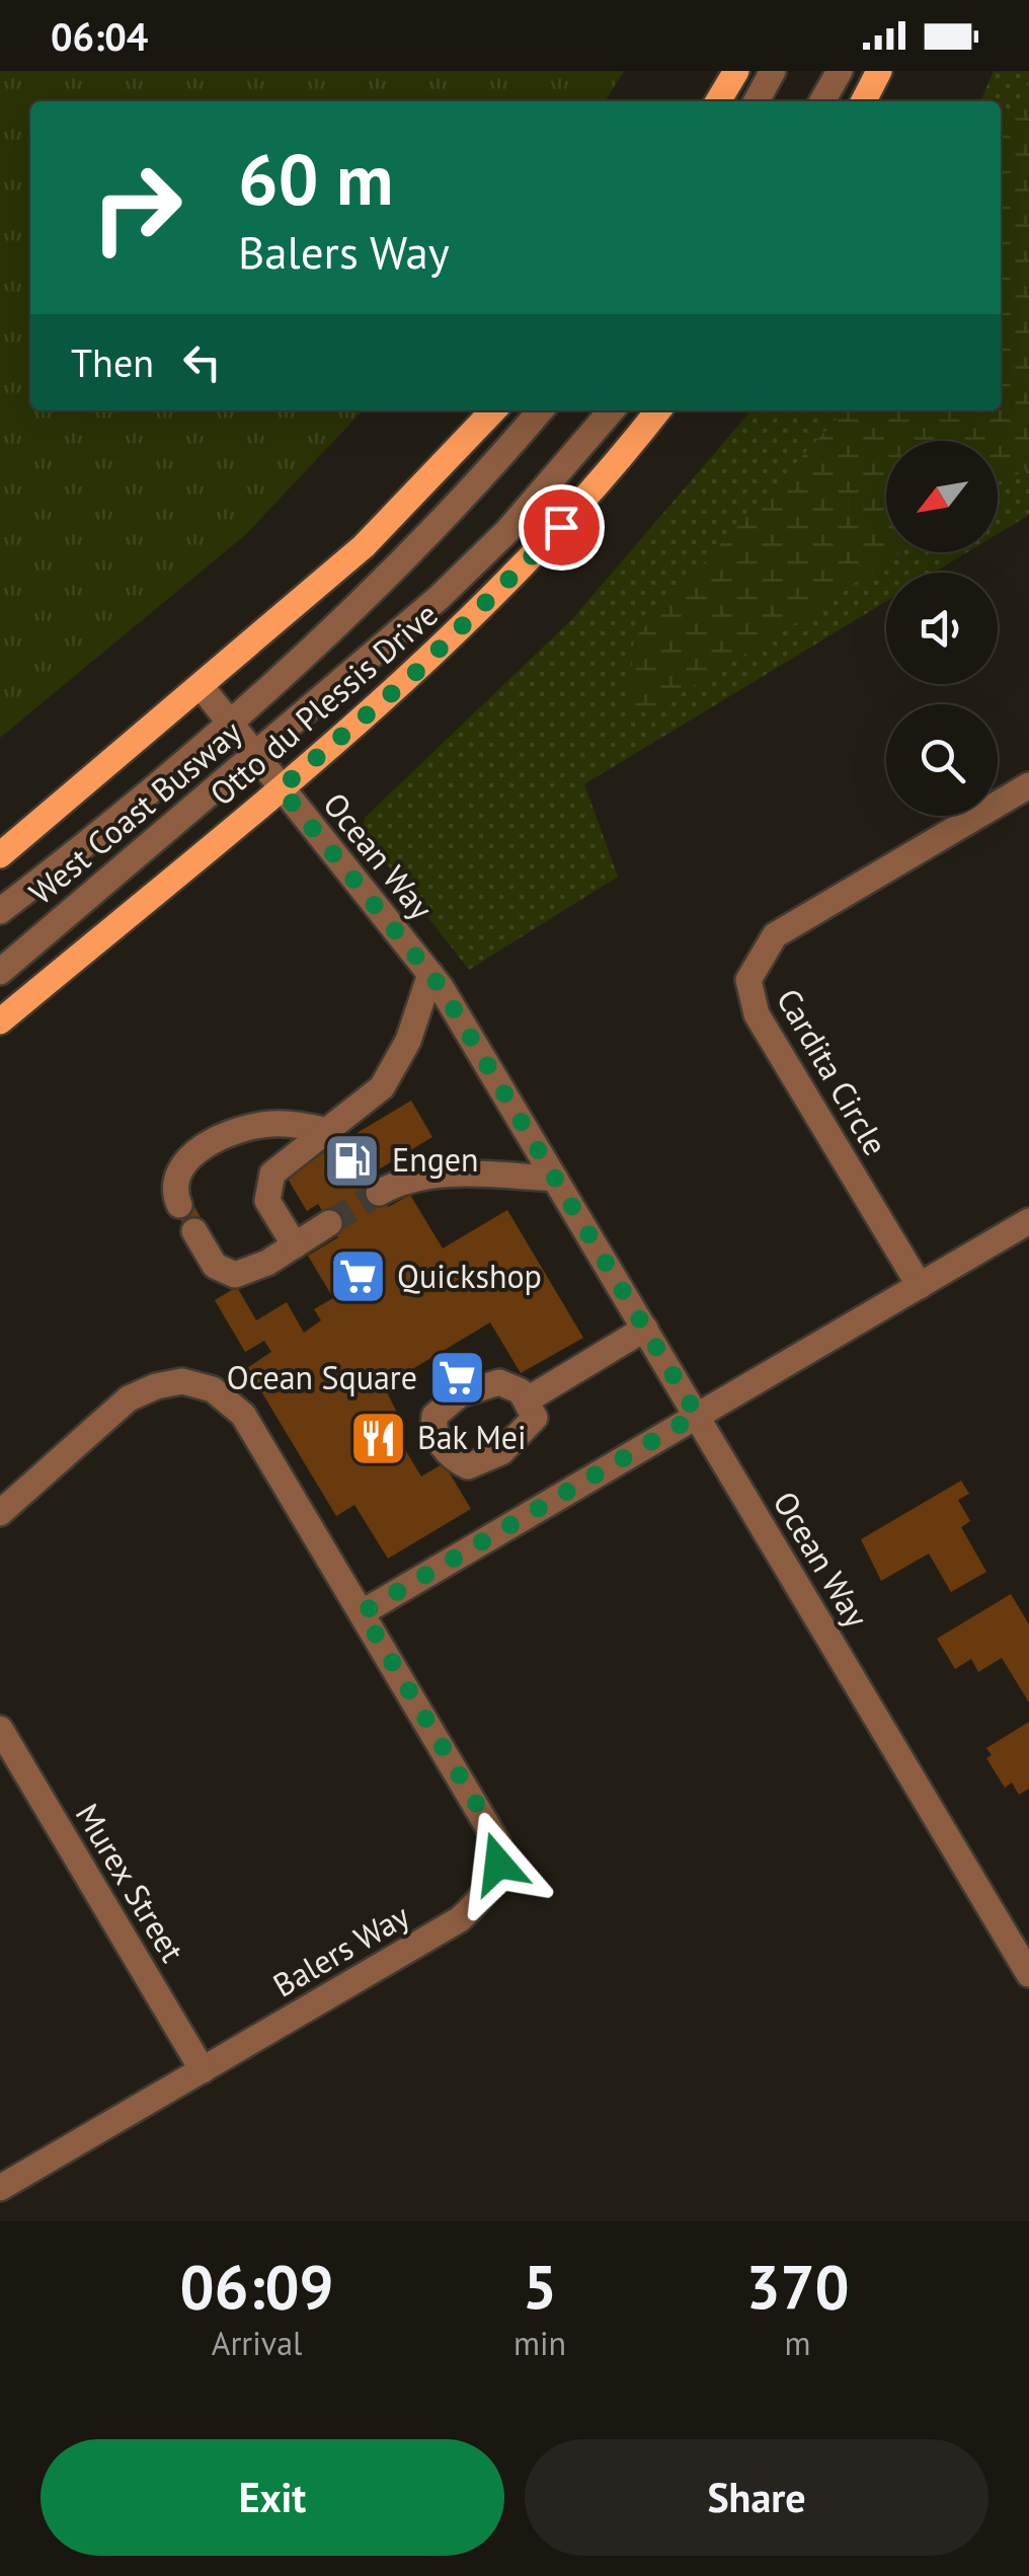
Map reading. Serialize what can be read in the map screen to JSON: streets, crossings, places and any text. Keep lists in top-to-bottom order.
{
  "streets": {
    "main road": ["Otto du Plessis Drive"],
    "street": [
      "West Coast Busway",
      "Ocean Way",
      "Cardita Circle",
      "Murex Street",
      "Balers Way"
    ]
  },
  "crossings": [
    ["Otto du Plessis Drive", "Ocean Way"],
    ["West Coast Busway", "Ocean Way"],
    ["Murex Street", "Balers Way"]
  ],
  "places": {
    "fuel station": ["Engen"],
    "supermarket": ["Quickshop", "Ocean Square"],
    "restaurant": ["Bak Mei"]
  },
  "north": "bottom left",
  "page": {
    "status": "06:04",
    "turn": ["60 m", "Balers Way"],
    "then": "Then",
    "eta": [
      "06:09",
      "Arrival",
      "5",
      "min",
      "370",
      "m"
    ],
    "buttons": ["Exit", "Share"]
  }
}
